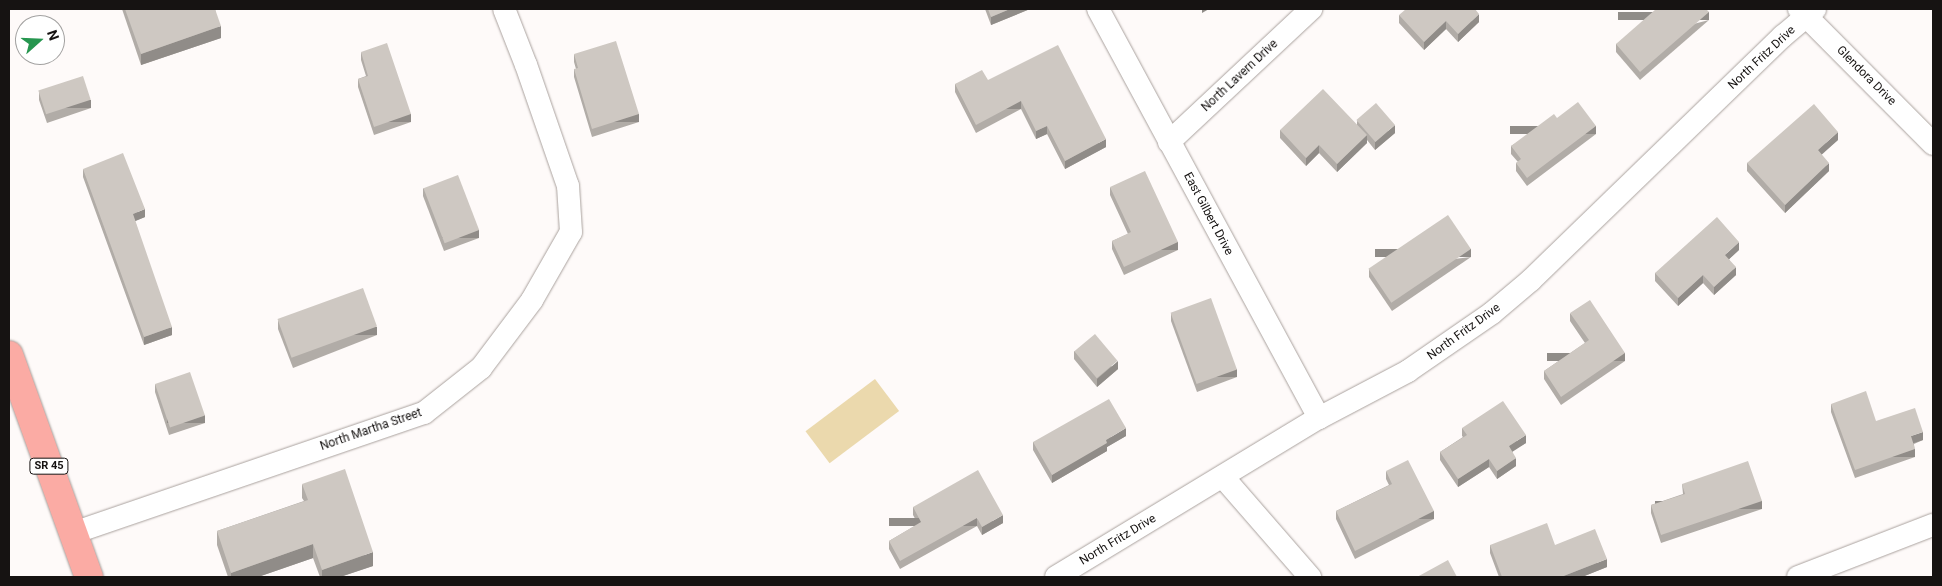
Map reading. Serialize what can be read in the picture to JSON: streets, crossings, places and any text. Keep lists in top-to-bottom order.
{
  "streets": {
    "highway": ["SR 45"],
    "street": [
      "North Fritz Drive",
      "North Lavern Drive",
      "Glendora Drive",
      "East Gilbert Drive",
      "North Martha Street"
    ]
  },
  "crossings": [
    ["North Fritz Drive", "Glendora Drive"],
    ["North Fritz Drive", "East Gilbert Drive"],
    ["North Lavern Drive", "East Gilbert Drive"],
    ["North Martha Street", "SR 45"]
  ],
  "north": "right"
}
